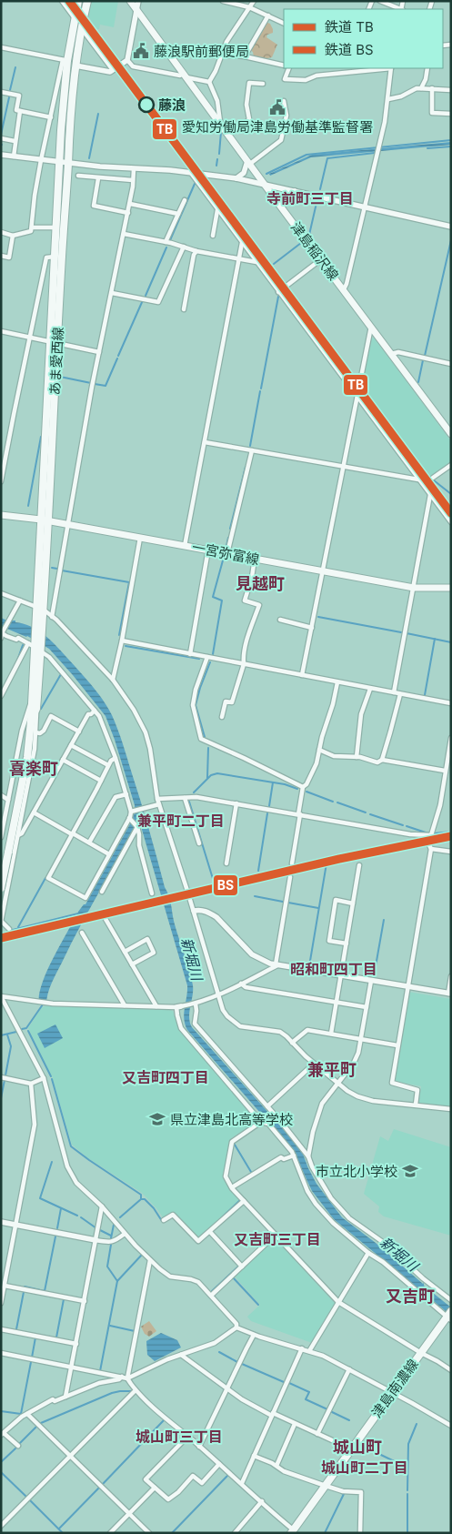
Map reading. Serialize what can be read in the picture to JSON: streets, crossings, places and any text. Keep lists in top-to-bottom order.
{
  "streets": {
    "main road": [
      "津島稲沢線",
      "あま愛西線",
      "一宮弥富線",
      "津島南濃線"
    ]
  },
  "crossings": [
    ["あま愛西線", "一宮弥富線"]
  ],
  "districts": [
    "寺前町三丁目",
    "見越町",
    "喜楽町",
    "兼平町二丁目",
    "昭和町四丁目",
    "兼平町",
    "又吉町四丁目",
    "又吉町三丁目",
    "又吉町",
    "城山町三丁目",
    "城山町",
    "城山町二丁目"
  ],
  "water": ["新堀川"],
  "places": {
    "public building": ["藤浪駅前郵便局", "愛知労働局津島労働基準監督署"],
    "other": ["藤浪"],
    "school or university": ["県立津島北高等学校", "市立北小学校"]
  },
  "lines": ["rail line TB", "rail line BS"],
  "legend": ["鉄道 TB", "鉄道 BS"]
}
